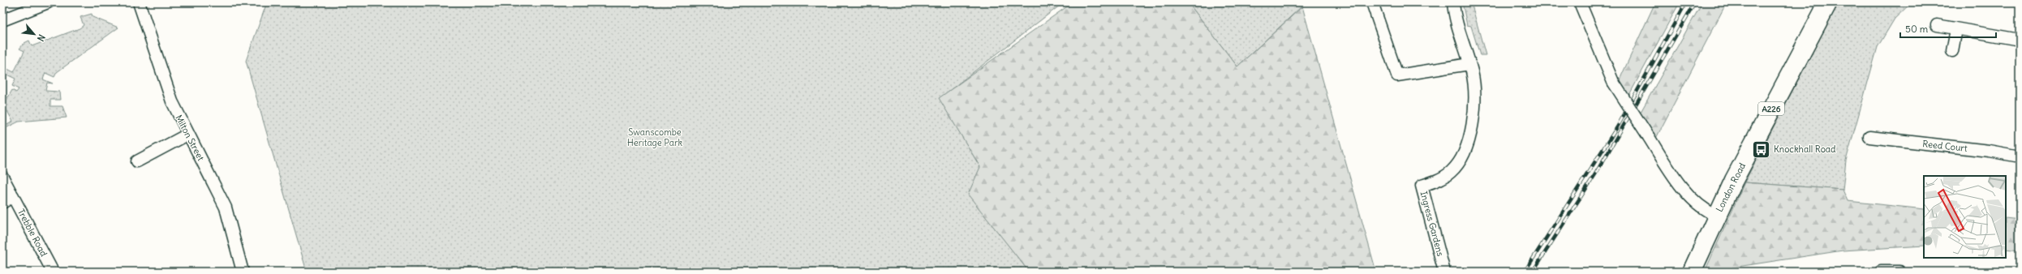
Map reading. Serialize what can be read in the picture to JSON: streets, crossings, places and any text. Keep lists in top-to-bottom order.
{
  "streets": {
    "main road": ["A226", "London Road"],
    "street": [
      "Milton Street",
      "Reed Court",
      "Ingress Gardens",
      "Trebble Road"
    ]
  },
  "parks": ["Swanscombe Heritage Park"],
  "places": {
    "bus stop": ["Knockhall Road"]
  },
  "scale_bar": "50 m",
  "north": "bottom right"
}
